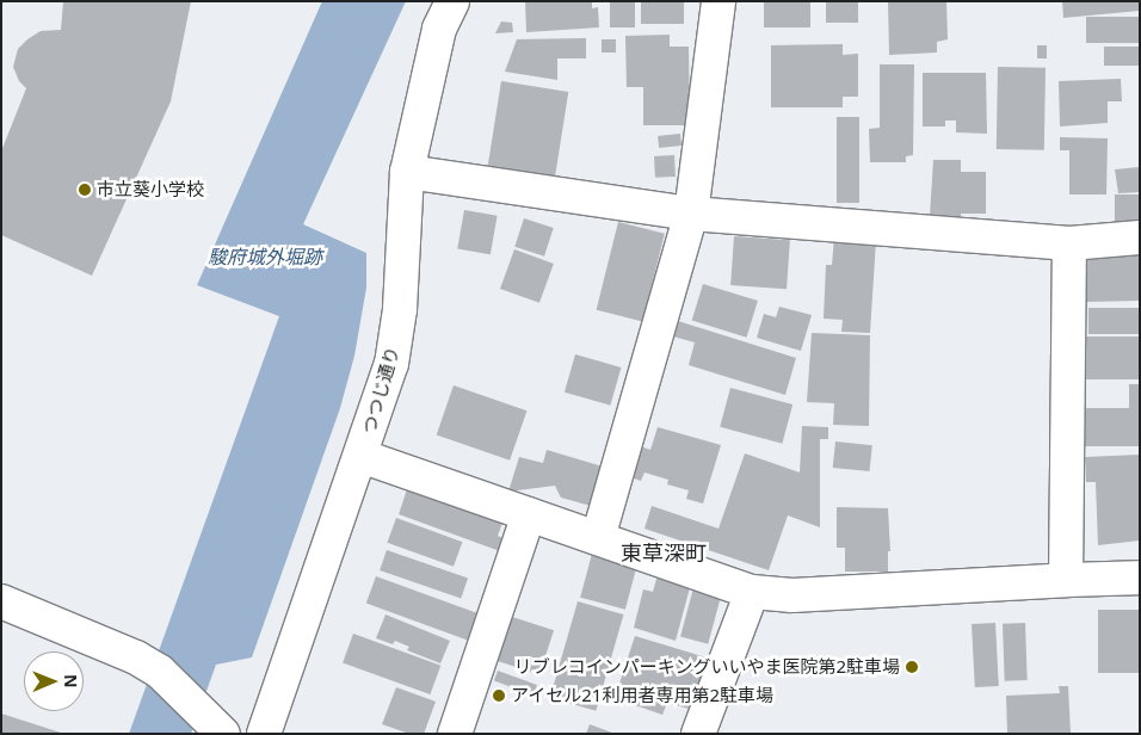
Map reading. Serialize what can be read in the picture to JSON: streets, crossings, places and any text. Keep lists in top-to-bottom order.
{
  "streets": {
    "street": ["つつじ通り"]
  },
  "districts": ["東草深町"],
  "water": ["駿府城外堀跡"],
  "places": ["市立葵小学校", "リブレコインパーキングいいやま医院第2駐車場", "アイセル21利用者専用第2駐車場"],
  "north": "right"
}
